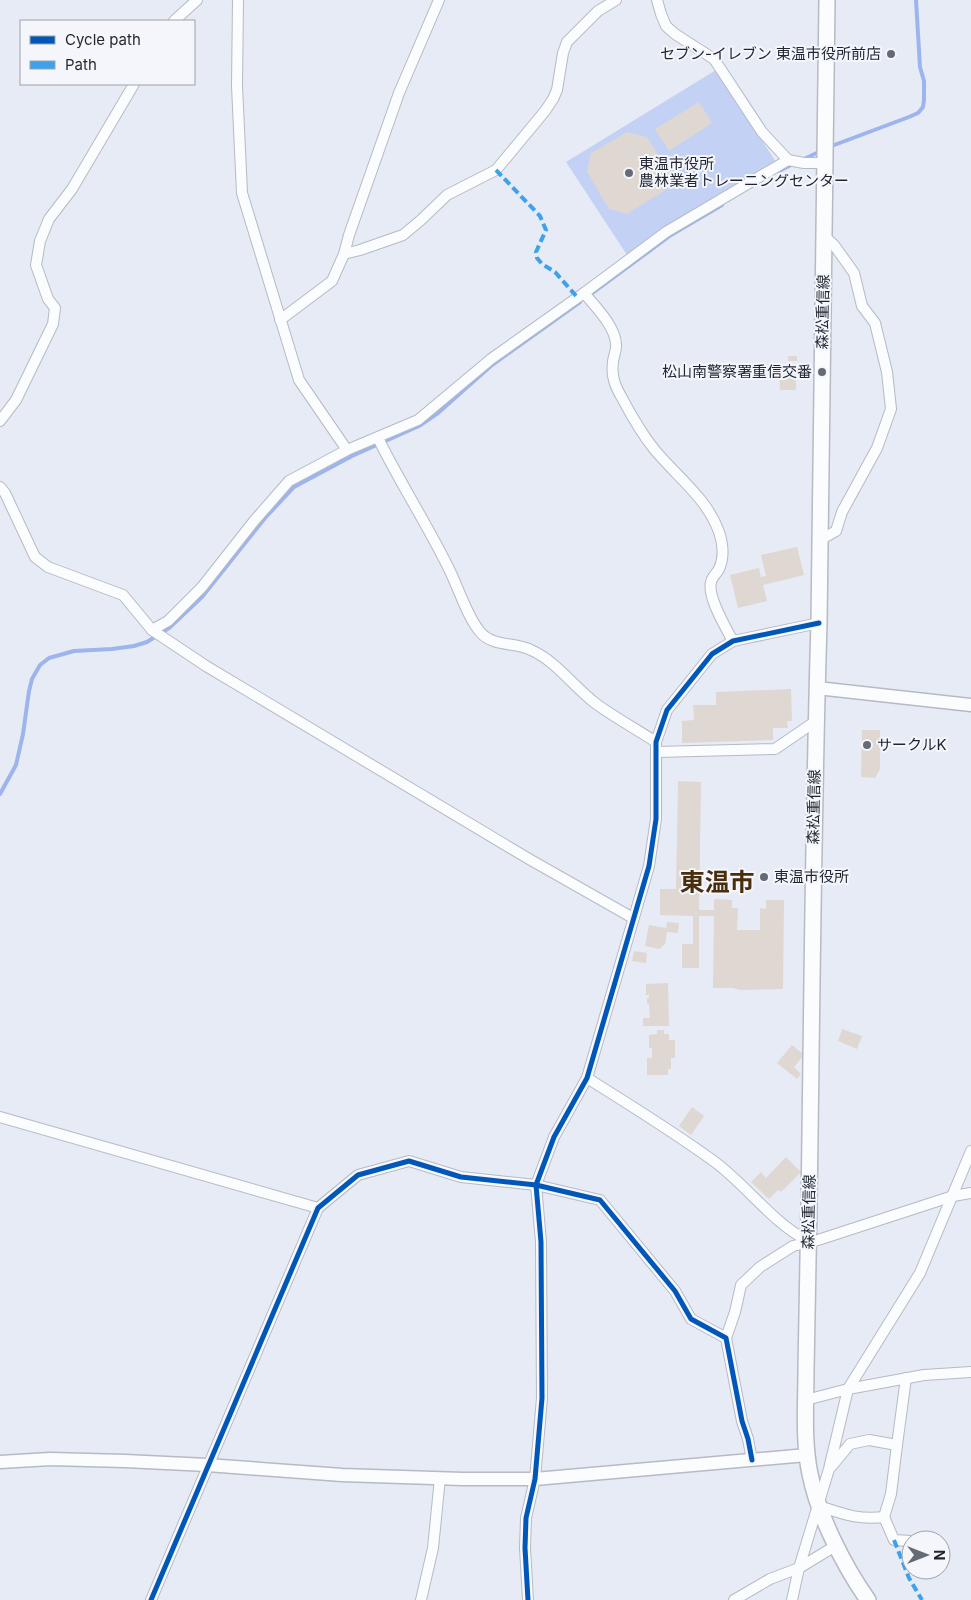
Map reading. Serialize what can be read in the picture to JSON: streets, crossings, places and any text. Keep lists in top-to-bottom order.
{
  "streets": {
    "main road": ["森松重信線"]
  },
  "districts": ["東温市"],
  "places": [
    "セブン-イレブン 東温市役所前店",
    "東温市役所 農林業者トレーニングセンター",
    "松山南警察署重信交番",
    "サークルK",
    "東温市役所"
  ],
  "legend": ["Cycle path", "Path"],
  "north": "right"
}
